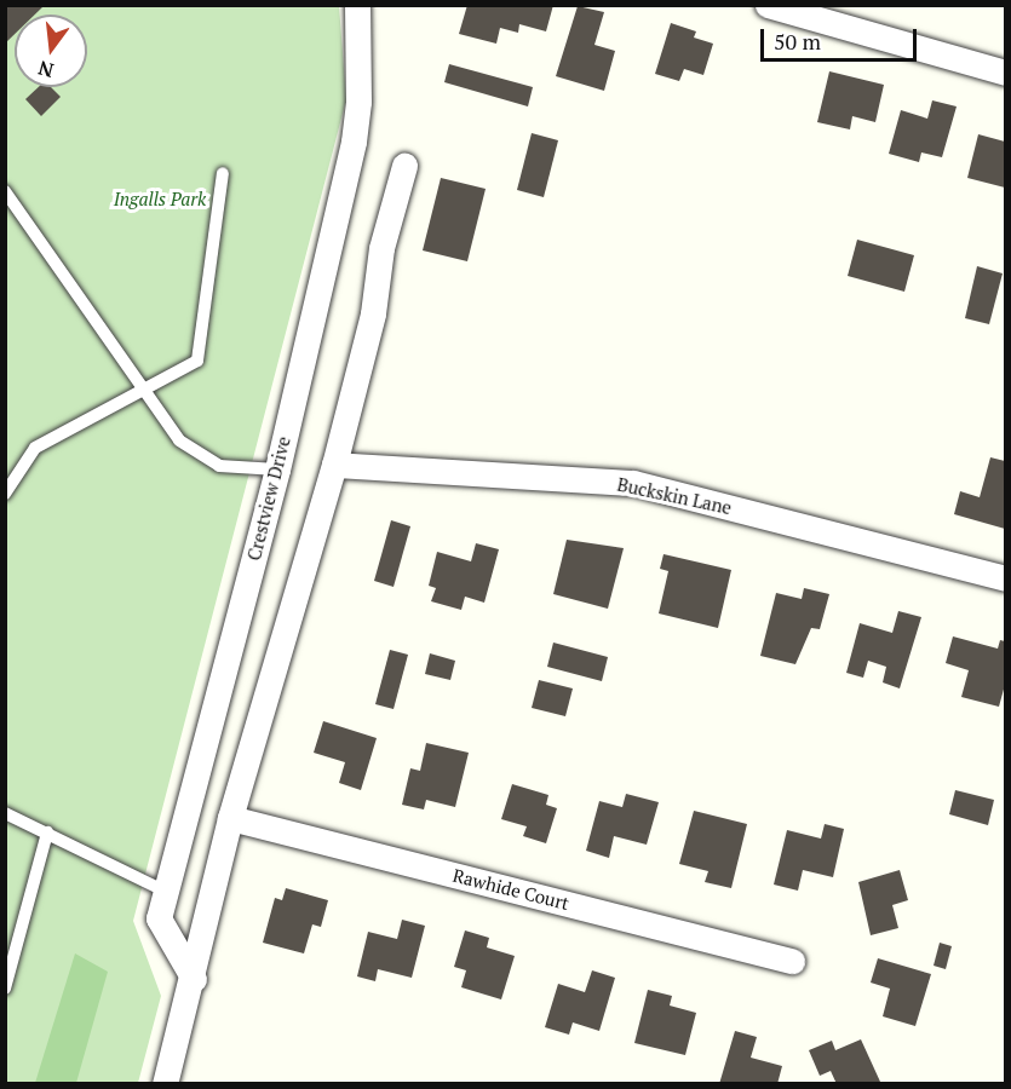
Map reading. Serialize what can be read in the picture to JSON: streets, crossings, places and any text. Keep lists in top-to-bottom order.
{
  "streets": {
    "street": ["Buckskin Lane", "Crestview Drive", "Rawhide Court"]
  },
  "parks": ["Ingalls Park"],
  "scale_bar": "50 m",
  "north": "bottom"
}
